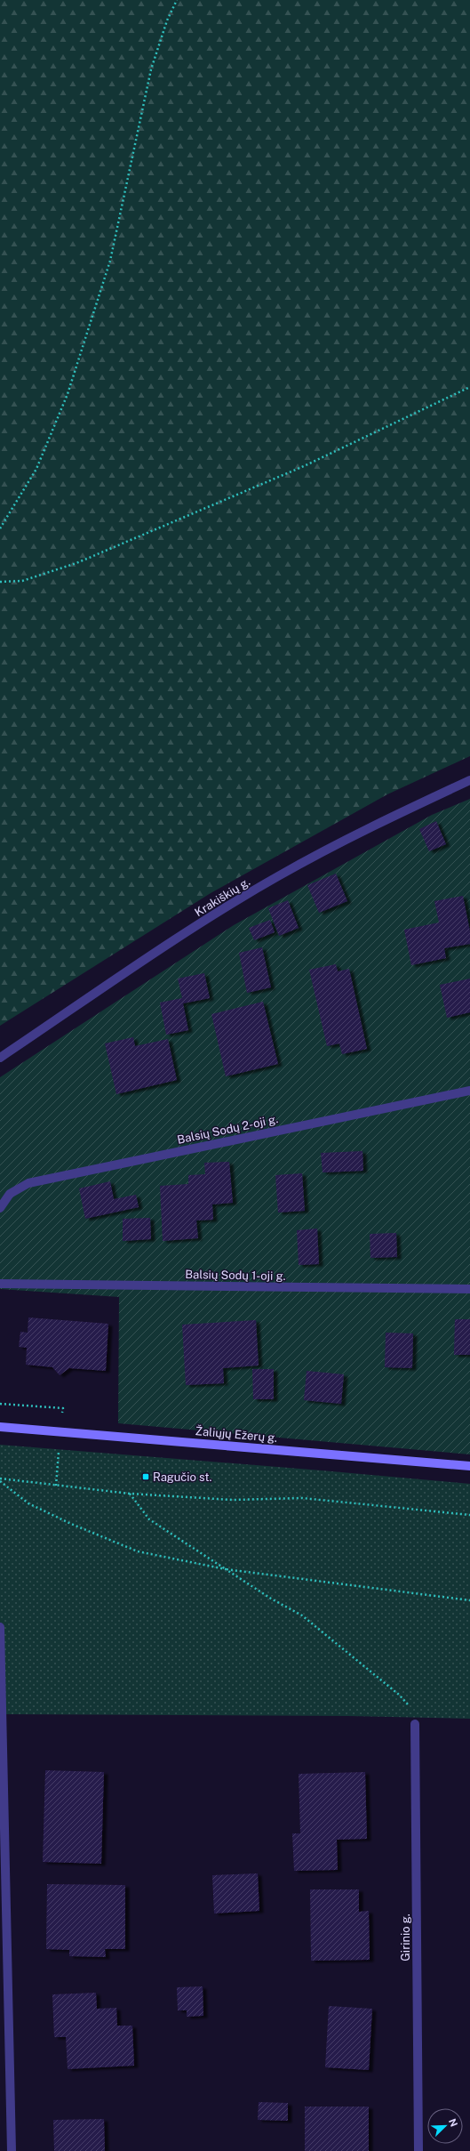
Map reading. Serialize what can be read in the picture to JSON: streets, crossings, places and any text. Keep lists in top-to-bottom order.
{
  "streets": {
    "main road": ["Žaliųjų Ežerų g."],
    "street": [
      "Krakiškių g.",
      "Balsių Sodų 2-oji g.",
      "Balsių Sodų 1-oji g.",
      "Girinio g."
    ]
  },
  "places": {
    "transit": ["Ragučio st."]
  },
  "north": "top right"
}
